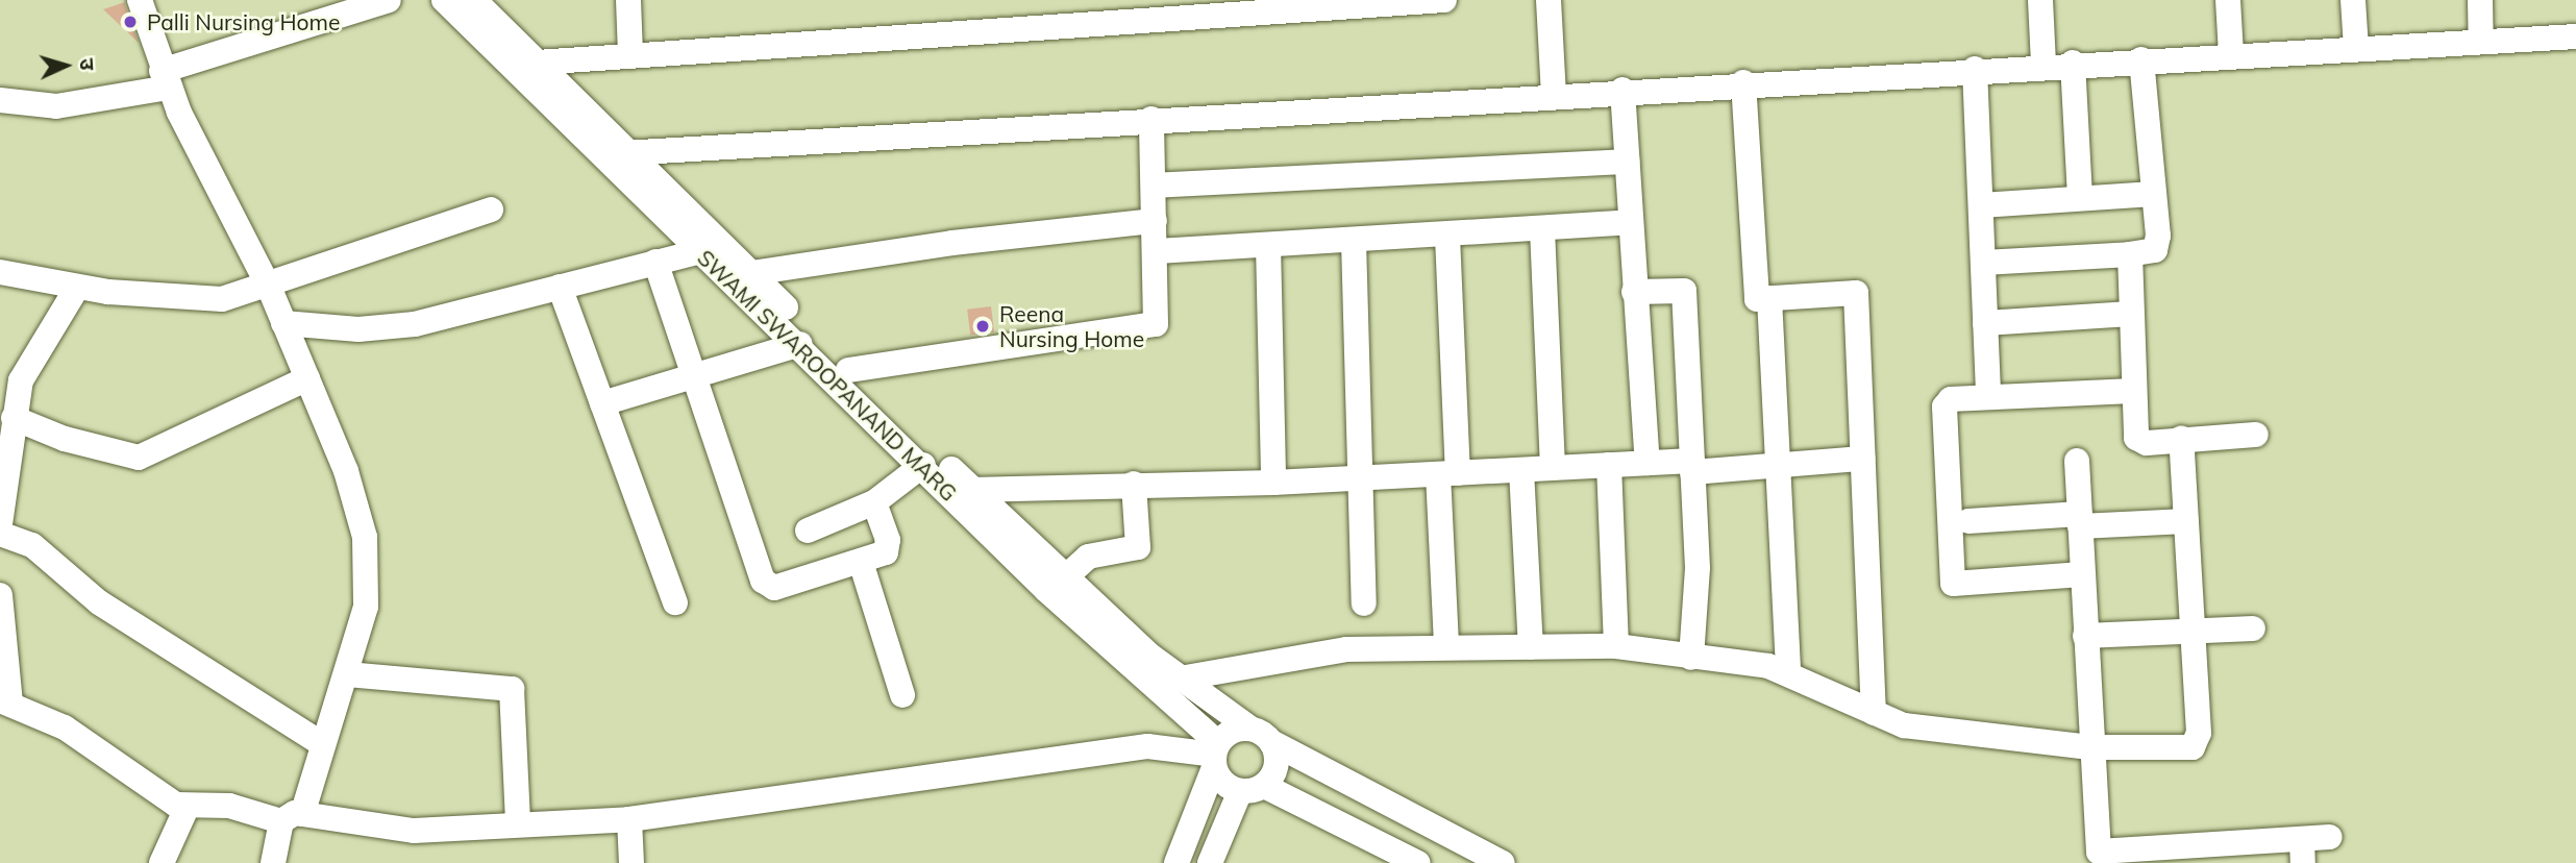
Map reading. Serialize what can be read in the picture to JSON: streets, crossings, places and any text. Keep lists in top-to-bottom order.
{
  "streets": {
    "street": ["SWAMI SWAROOPANAND MARG"]
  },
  "places": ["Palli Nursing Home", "Reena Nursing Home"],
  "north": "right"
}
